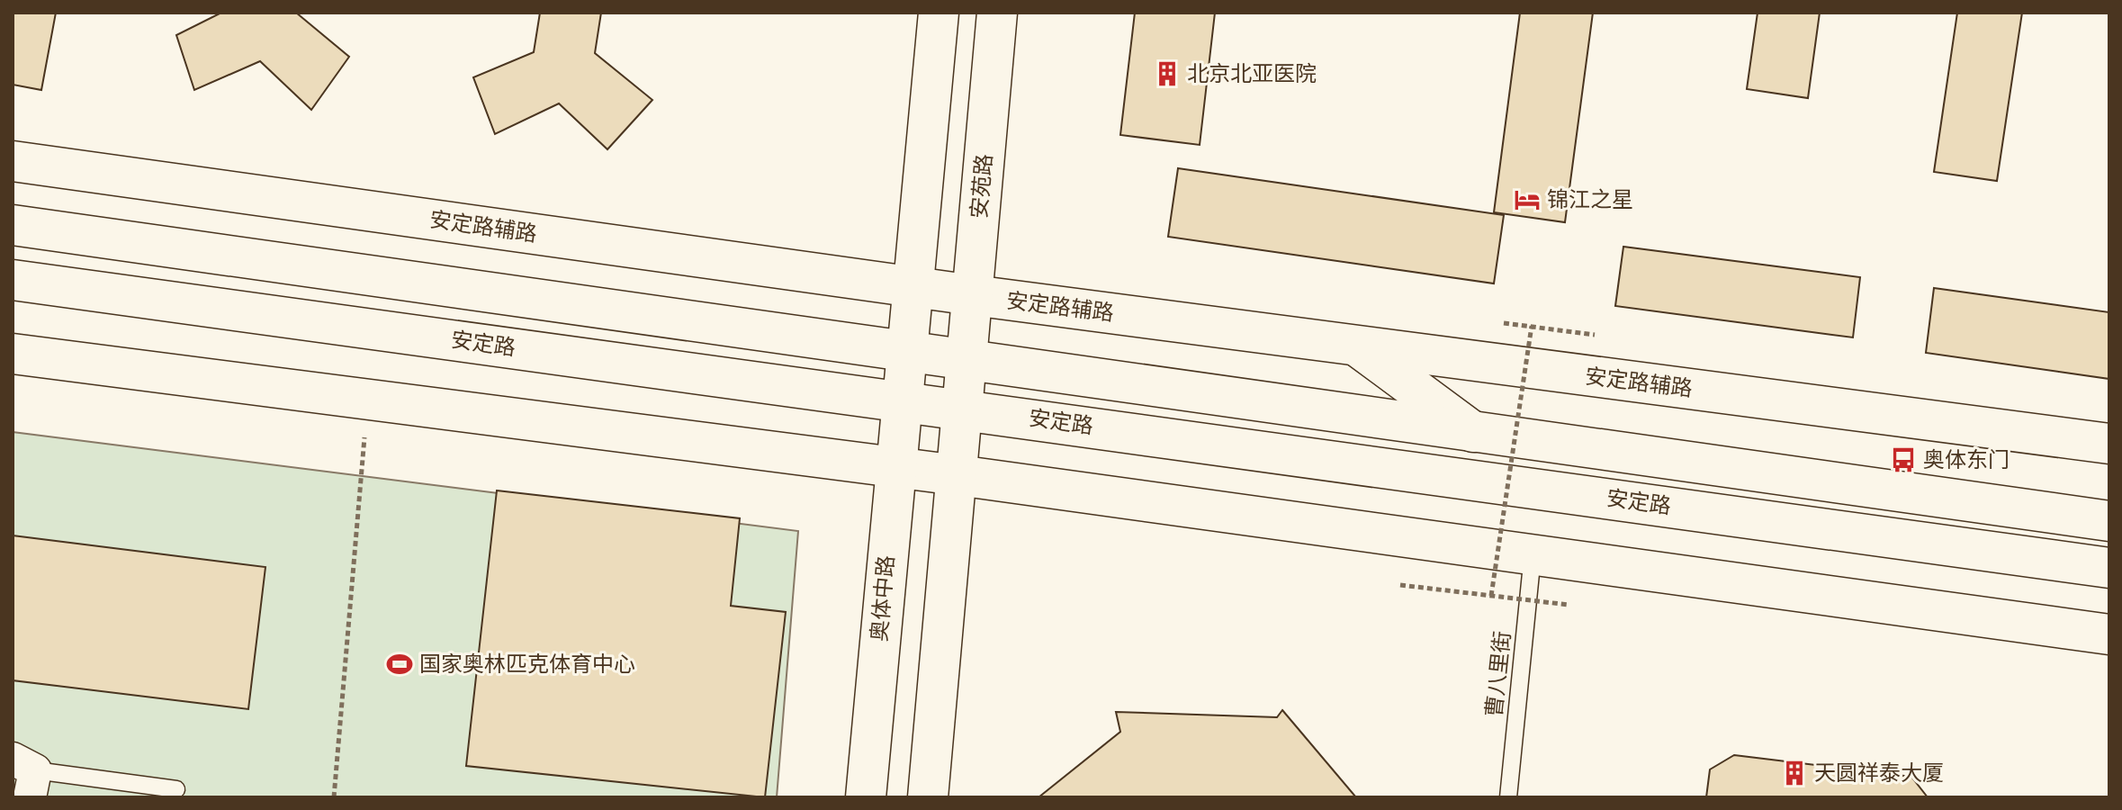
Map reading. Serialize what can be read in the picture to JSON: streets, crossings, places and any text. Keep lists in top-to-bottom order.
{
  "streets": {
    "main road": [
      "安苑路",
      "安定路辅路",
      "安定路",
      "奥体中路"
    ],
    "lane": ["曹八里街"]
  },
  "crossings": [
    ["安苑路", "安定路辅路"],
    ["安苑路", "安定路"],
    ["安定路", "奥体中路"]
  ],
  "places": {
    "building": ["北京北亚医院", "天圆祥泰大厦"],
    "hotel": ["锦江之星"],
    "bus stop": ["奥体东门"],
    "sports": ["国家奥林匹克体育中心"]
  }
}
